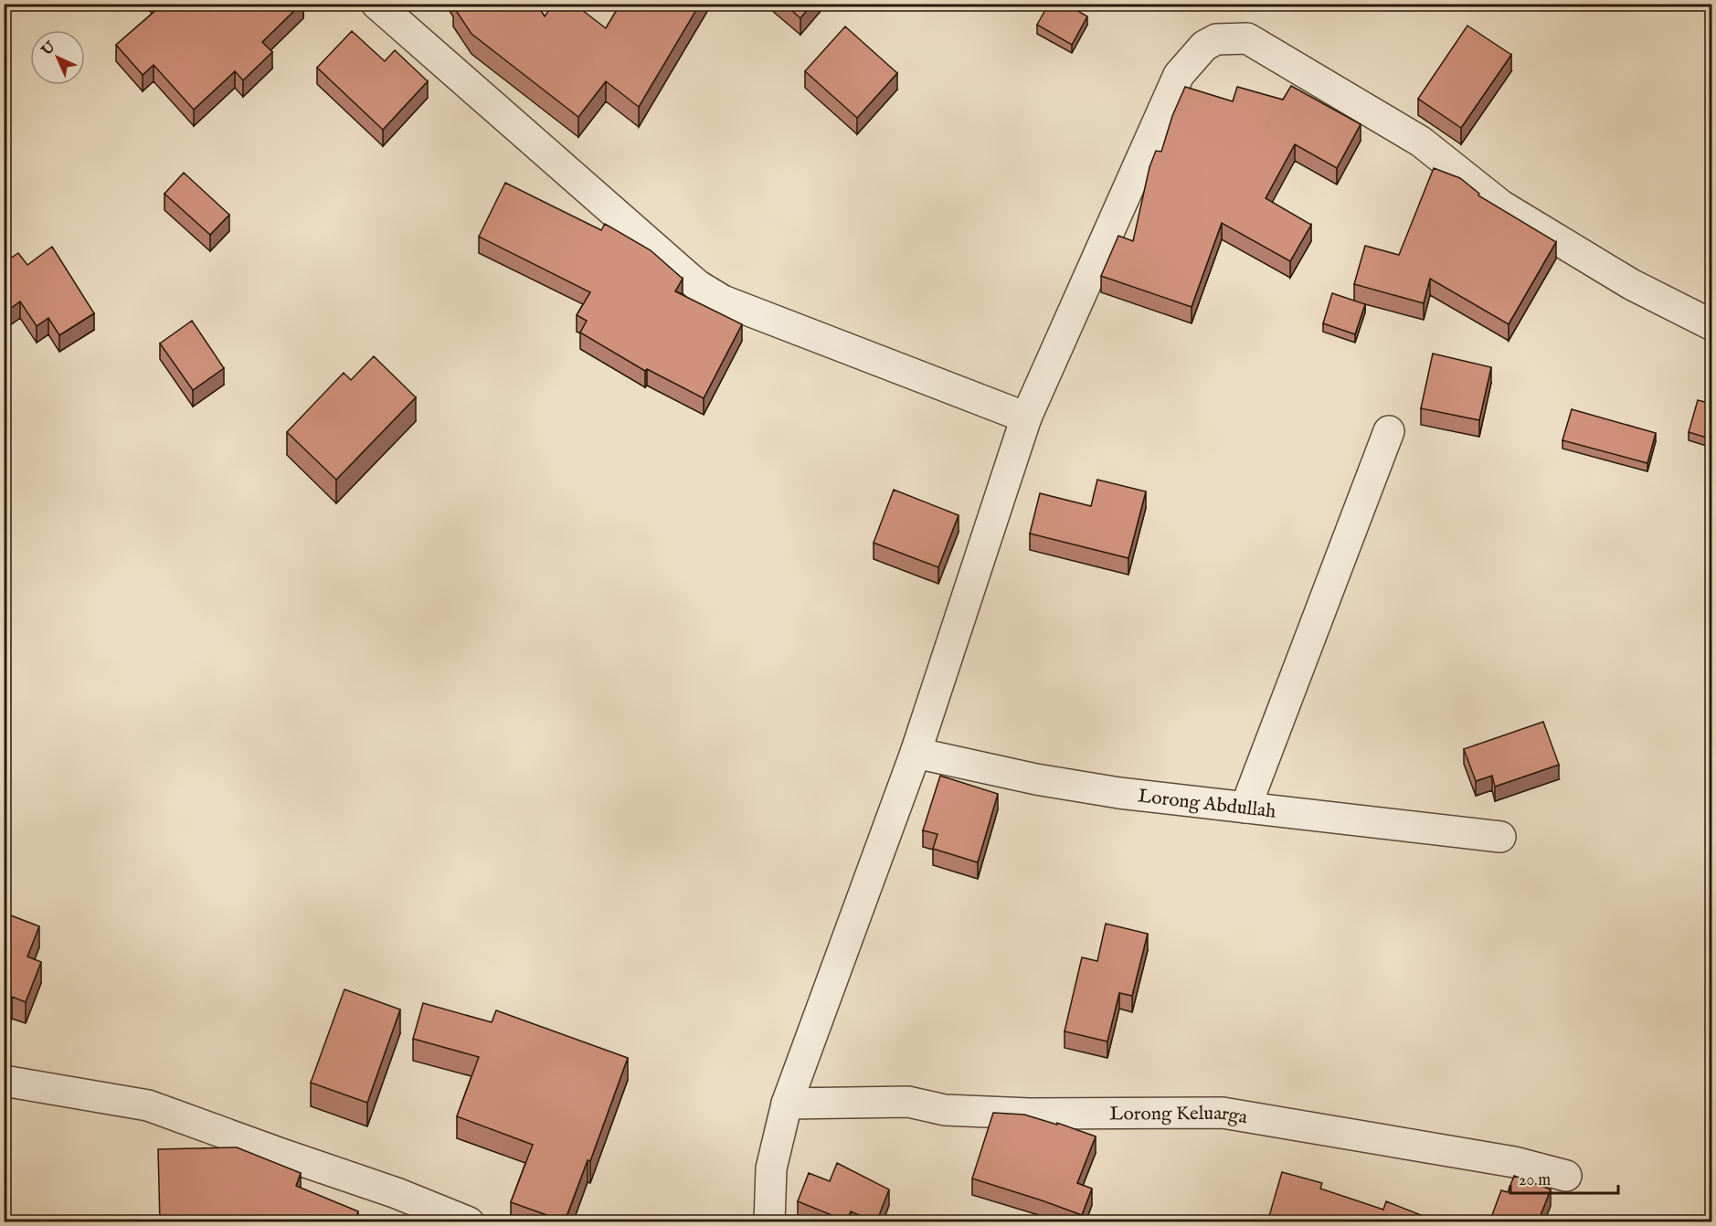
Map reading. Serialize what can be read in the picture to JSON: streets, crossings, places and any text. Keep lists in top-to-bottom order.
{
  "streets": {
    "street": ["Lorong Abdullah", "Lorong Keluarga"]
  },
  "scale_bar": "20 m",
  "north": "top left"
}
